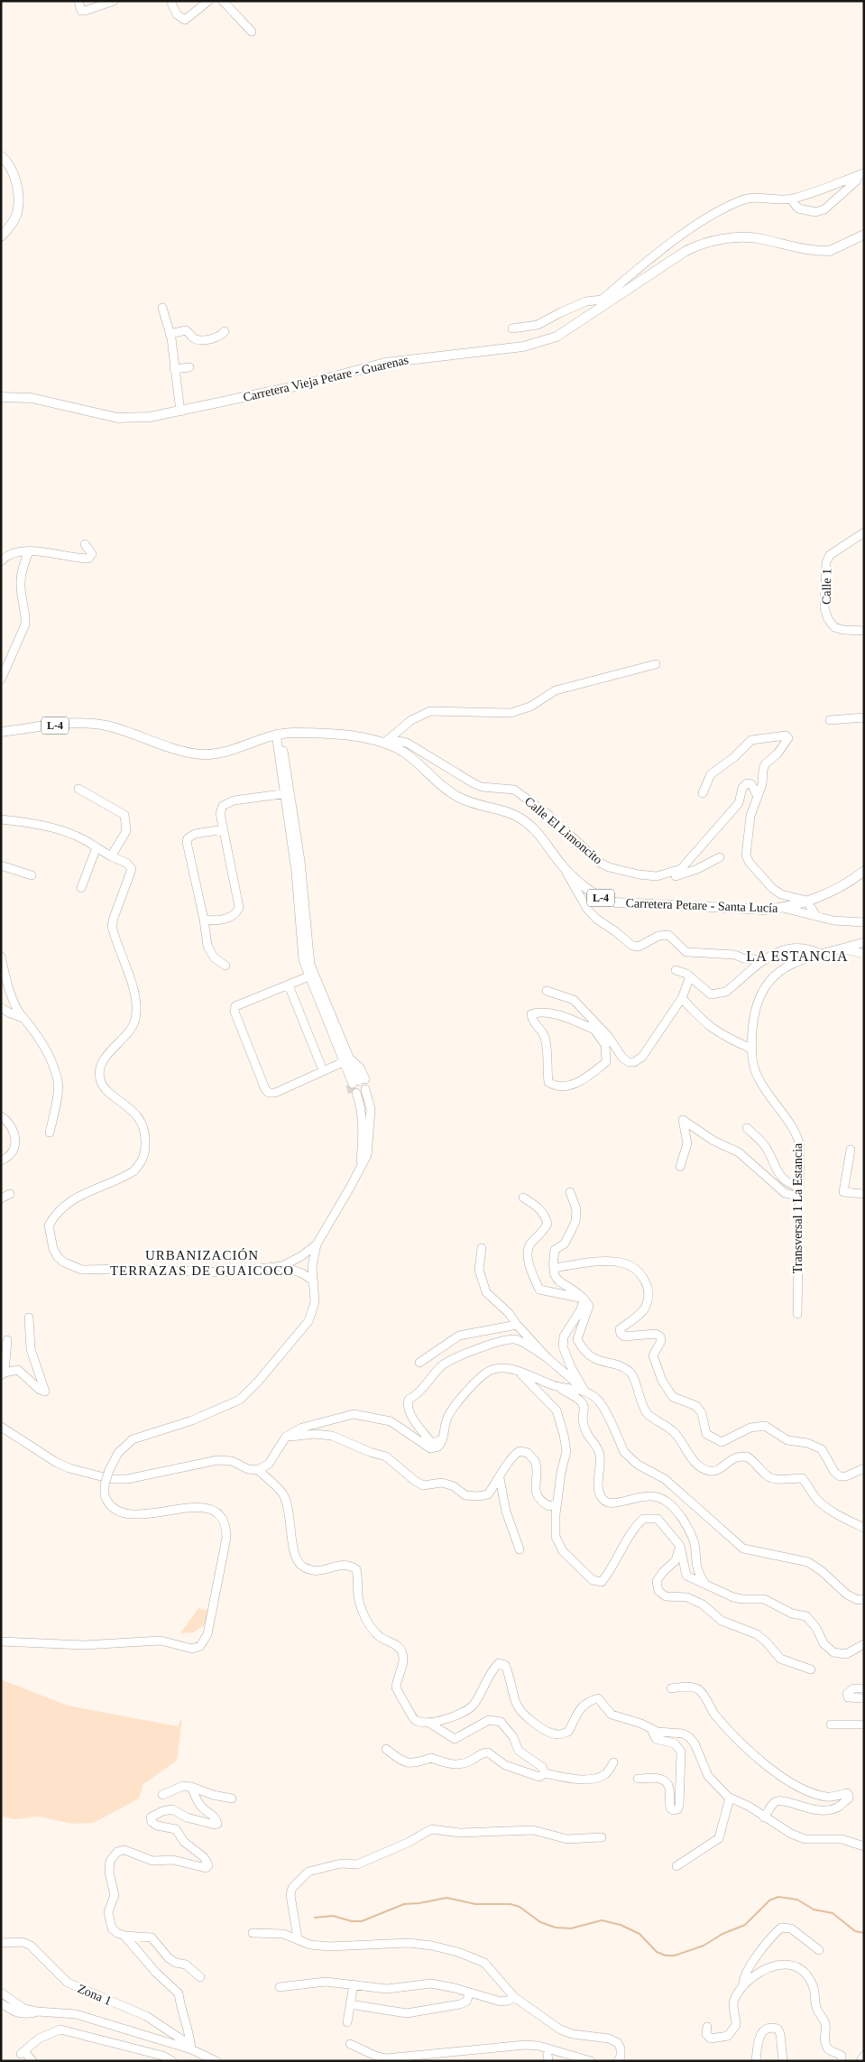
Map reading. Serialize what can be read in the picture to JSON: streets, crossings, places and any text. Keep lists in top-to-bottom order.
{
  "streets": {
    "main road": ["Carretera Vieja Petare - Guarenas", "L-4", "Carretera Petare - Santa Lucía"],
    "street": [
      "Calle 1",
      "Calle El Limoncito",
      "Transversal 1 La Estancia",
      "Zona 1"
    ]
  },
  "crossings": [
    ["Calle El Limoncito", "Carretera Petare - Santa Lucía"]
  ],
  "districts": ["LA ESTANCIA", "URBANIZACIÓN TERRAZAS DE GUAICOCO"]
}
